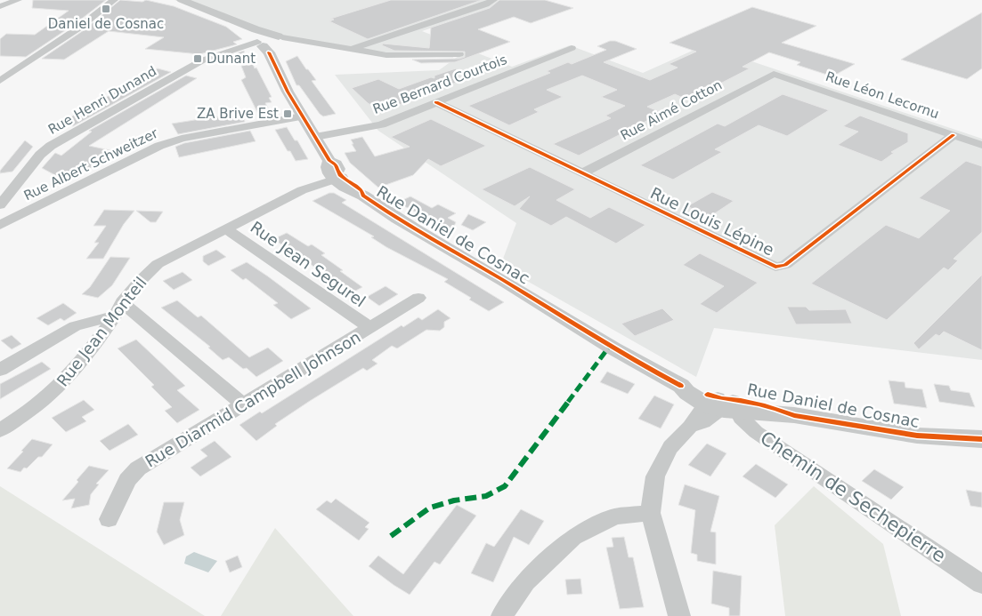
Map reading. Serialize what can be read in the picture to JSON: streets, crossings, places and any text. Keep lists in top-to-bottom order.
{
  "streets": {
    "street": [
      "Rue Bernard Courtois",
      "Rue Léon Lecornu",
      "Rue Henri Dunand",
      "Rue Aimé Cotton",
      "Rue Albert Schweitzer",
      "Rue Louis Lépine",
      "Rue Daniel de Cosnac",
      "Rue Jean Segurel",
      "Rue Jean Monteil",
      "Rue Diarmid Campbell Johnson",
      "Chemin de Sechepierre"
    ]
  },
  "crossings": [
    ["Rue Bernard Courtois", "Rue Louis Lépine"],
    ["Rue Bernard Courtois", "Rue Daniel de Cosnac"],
    ["Rue Léon Lecornu", "Rue Aimé Cotton"],
    ["Rue Léon Lecornu", "Rue Louis Lépine"],
    ["Rue Henri Dunand", "Rue Daniel de Cosnac"],
    ["Rue Aimé Cotton", "Rue Louis Lépine"],
    ["Rue Albert Schweitzer", "Rue Daniel de Cosnac"],
    ["Rue Daniel de Cosnac", "Rue Jean Monteil"],
    ["Rue Daniel de Cosnac", "Chemin de Sechepierre"],
    ["Rue Jean Segurel", "Rue Jean Monteil"],
    ["Rue Jean Segurel", "Rue Diarmid Campbell Johnson"]
  ],
  "places": {
    "transit": ["Daniel de Cosnac", "Dunant", "ZA Brive Est"]
  }
}
